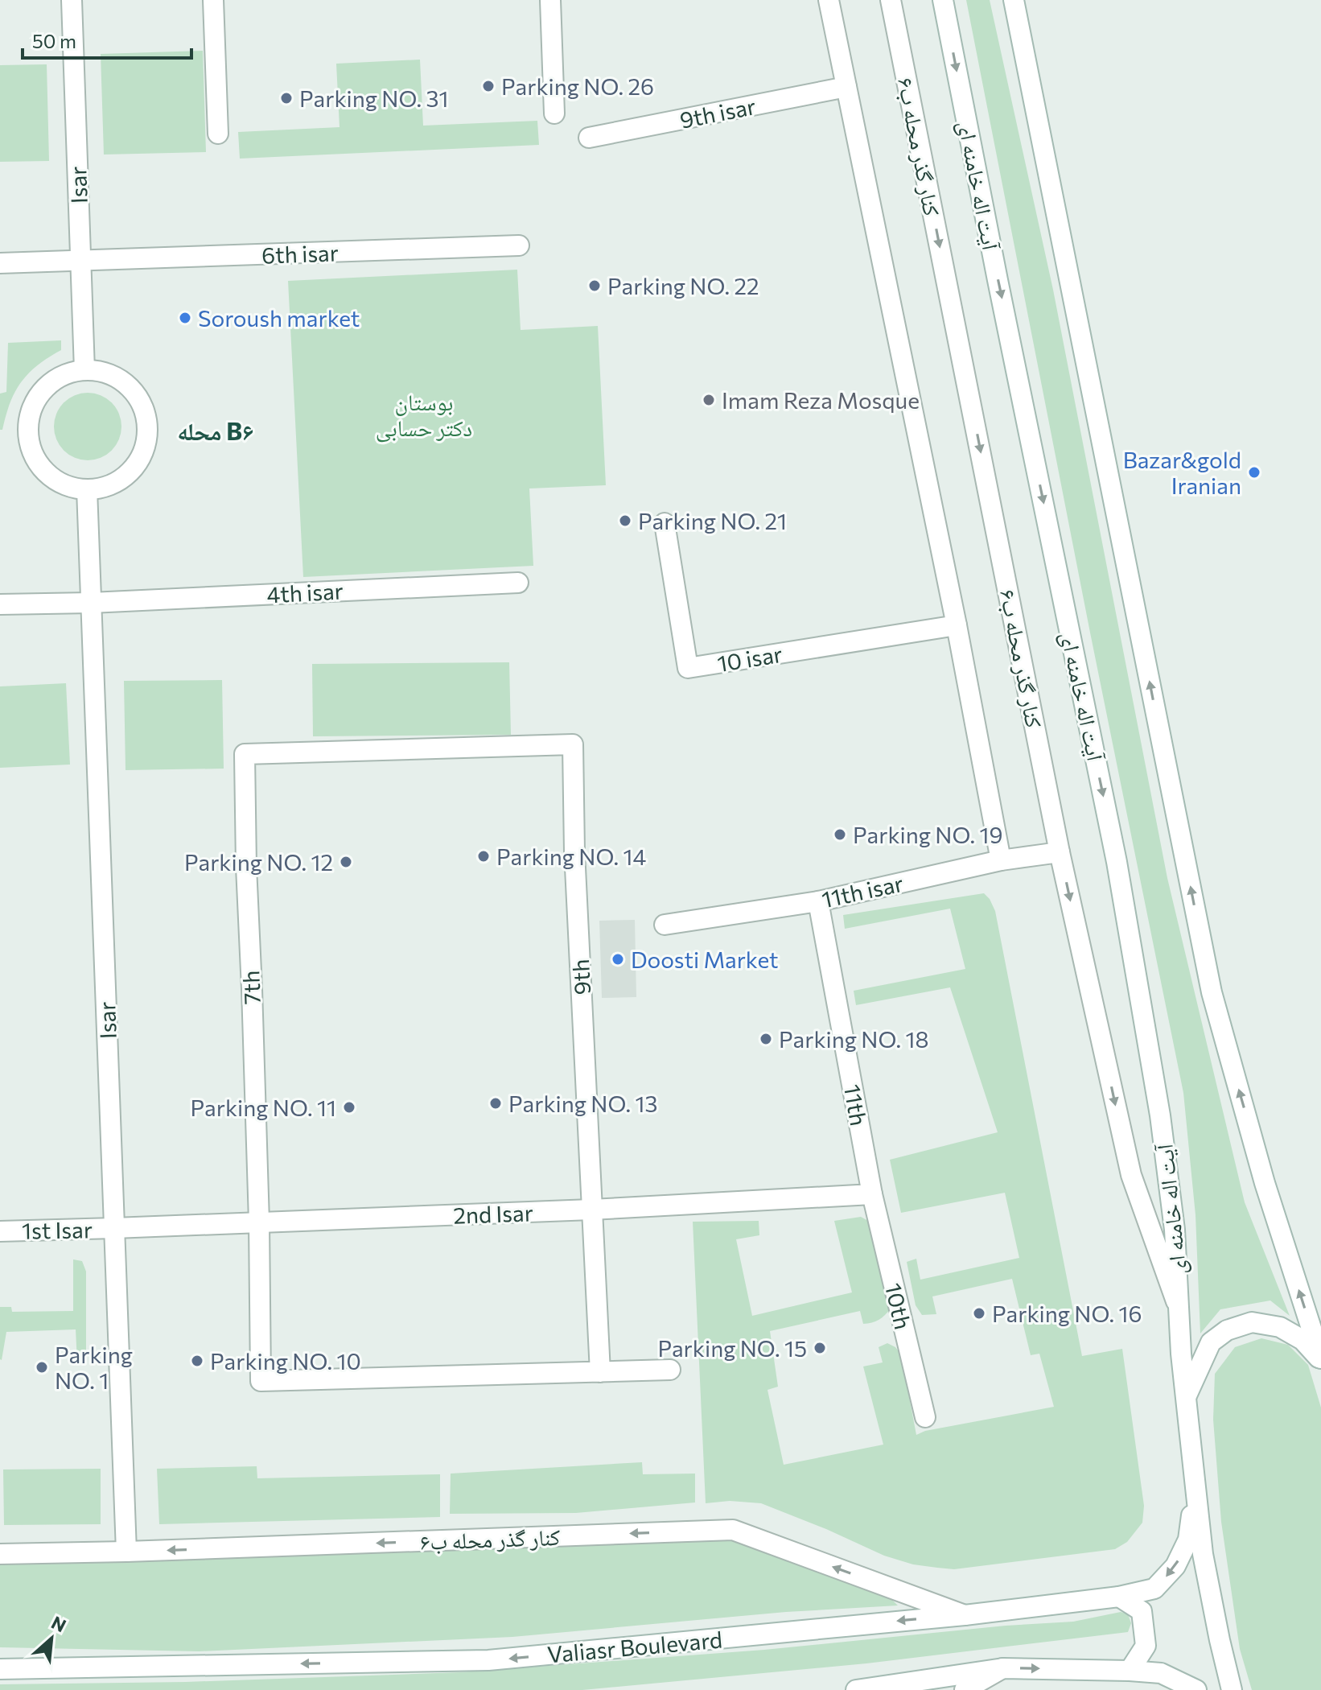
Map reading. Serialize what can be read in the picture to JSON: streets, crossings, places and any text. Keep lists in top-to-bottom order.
{
  "streets": {
    "street": [
      "9th isar",
      "کنار گذر محله ب۶",
      "Isar",
      "آیت اله خامنه ای",
      "6th isar",
      "4th isar",
      "10 isar",
      "11th isar",
      "9th",
      "7th",
      "11th",
      "2nd Isar",
      "1st Isar",
      "10th",
      "Valiasr Boulevard"
    ]
  },
  "crossings": [
    ["کنار گذر محله ب۶", "Isar"],
    ["کنار گذر محله ب۶", "آیت اله خامنه ای"],
    ["کنار گذر محله ب۶", "11th isar"],
    ["کنار گذر محله ب۶", "Valiasr Boulevard"],
    ["Isar", "6th isar"],
    ["Isar", "4th isar"],
    ["Isar", "2nd Isar"],
    ["Isar", "1st Isar"],
    ["آیت اله خامنه ای", "Valiasr Boulevard"],
    ["11th isar", "11th"],
    ["9th", "7th"],
    ["9th", "2nd Isar"],
    ["7th", "2nd Isar"],
    ["11th", "2nd Isar"],
    ["11th", "10th"],
    ["2nd Isar", "1st Isar"],
    ["2nd Isar", "10th"]
  ],
  "one_way": ["Valiasr Boulevard"],
  "districts": ["محله B۶"],
  "parks": ["بوستان دکتر حسابی"],
  "places": [
    "Parking NO. 26",
    "Parking NO. 31",
    "Parking NO. 22",
    "Soroush market",
    "Imam Reza Mosque",
    "Bazar&gold Iranian",
    "Parking NO. 21",
    "Parking NO. 19",
    "Parking NO. 14",
    "Parking NO. 12",
    "Doosti Market",
    "Parking NO. 18",
    "Parking NO. 13",
    "Parking NO. 11",
    "Parking NO. 16",
    "Parking NO. 15",
    "Parking NO. 10",
    "Parking NO. 1"
  ],
  "scale_bar": "50 m",
  "north": "top right"
}
